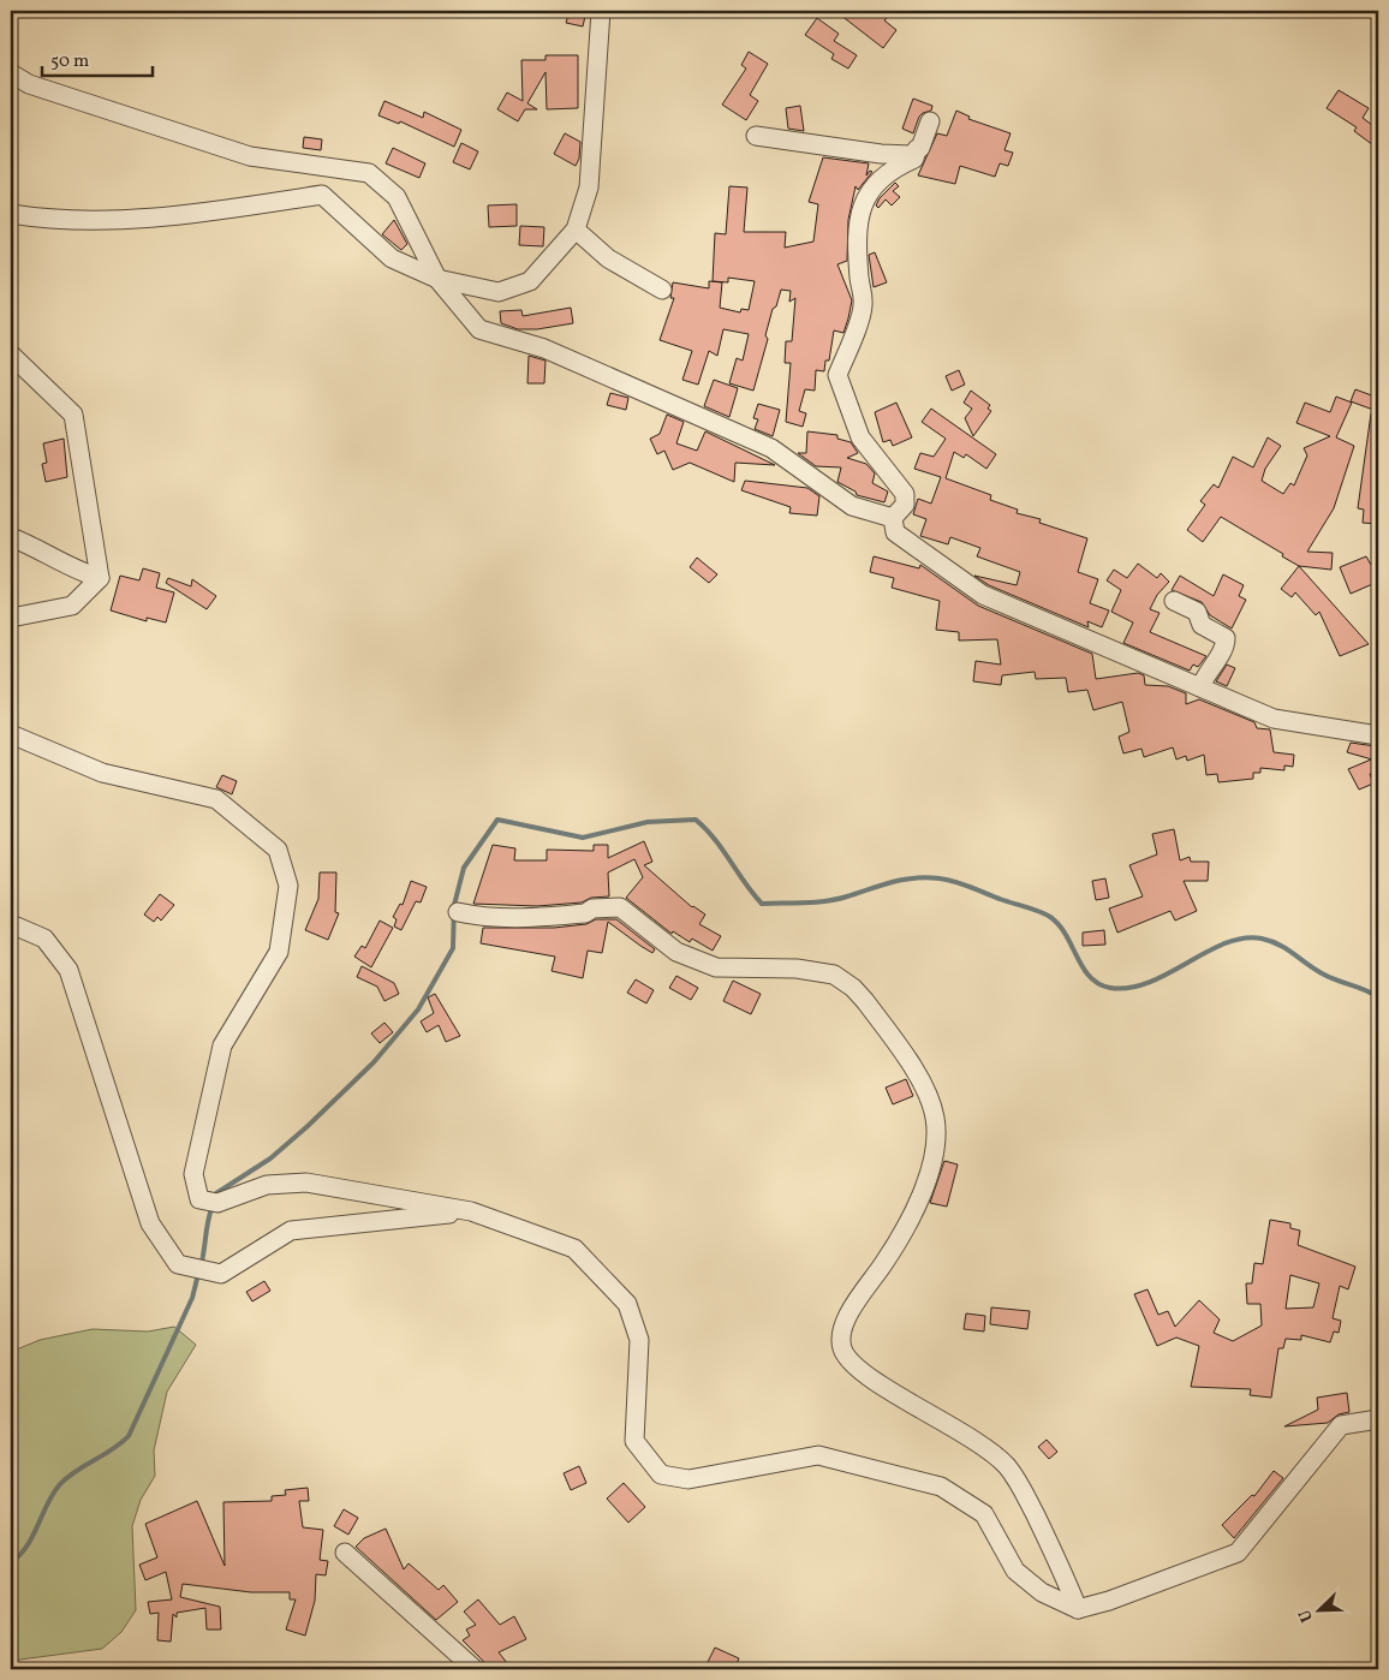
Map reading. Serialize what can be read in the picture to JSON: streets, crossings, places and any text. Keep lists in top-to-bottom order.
{
  "scale_bar": "50 m",
  "north": "bottom left"
}
